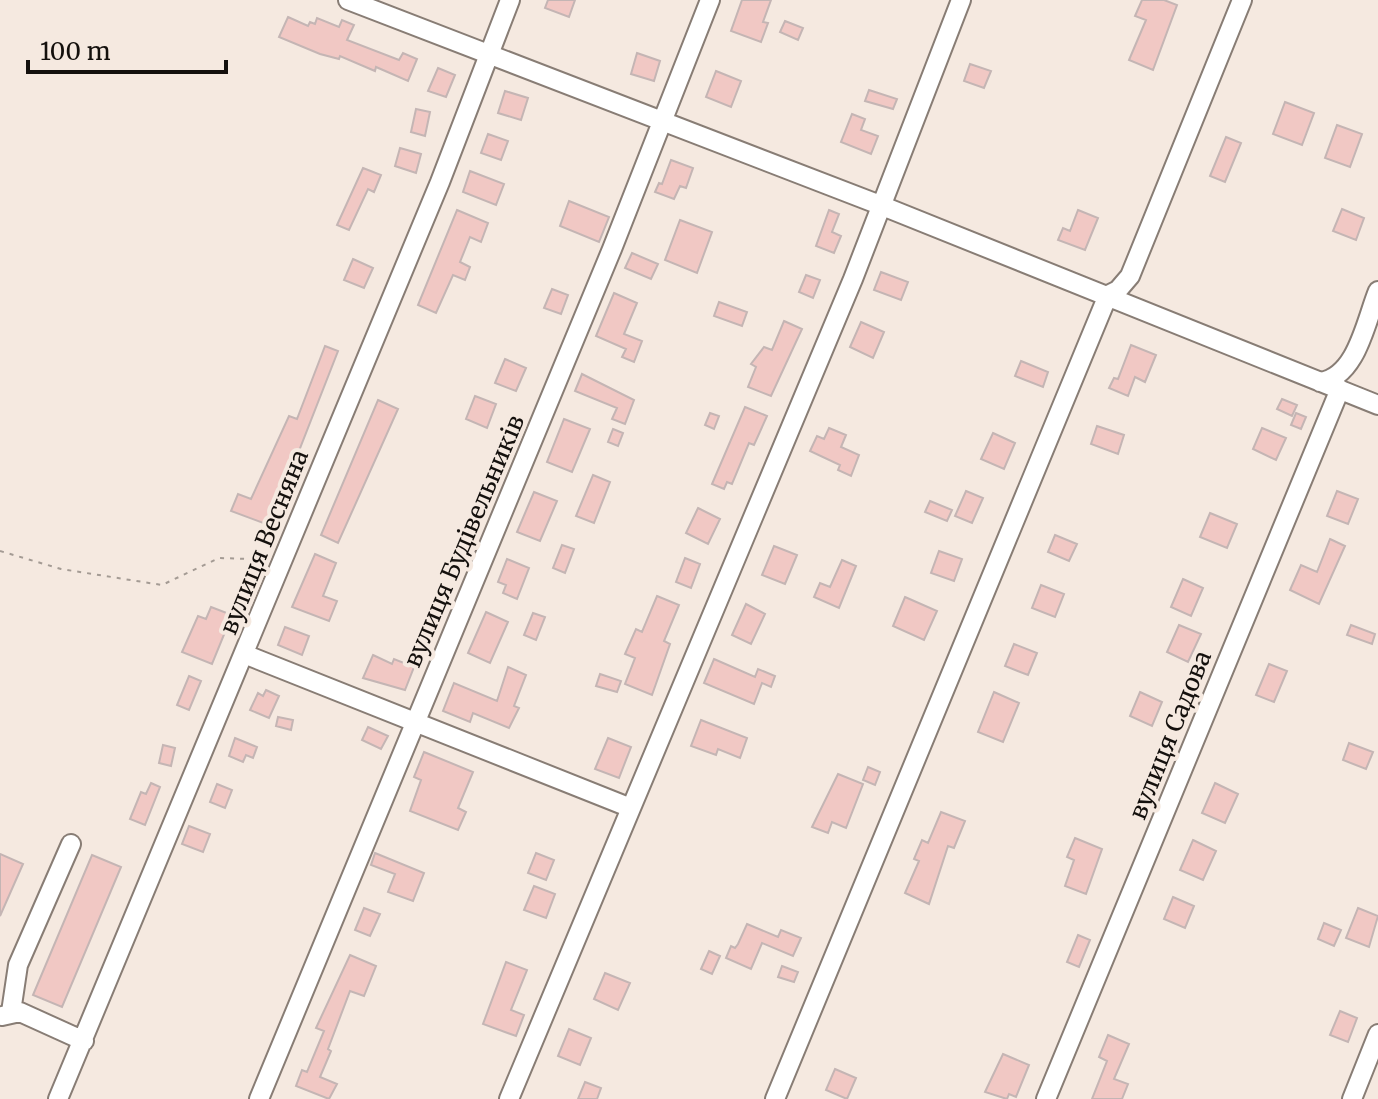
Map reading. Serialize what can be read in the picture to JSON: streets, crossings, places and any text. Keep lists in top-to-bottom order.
{
  "streets": {
    "street": ["вулиця Будівельників", "вулиця Весняна", "вулиця Садова"]
  },
  "scale_bar": "100 m"
}
